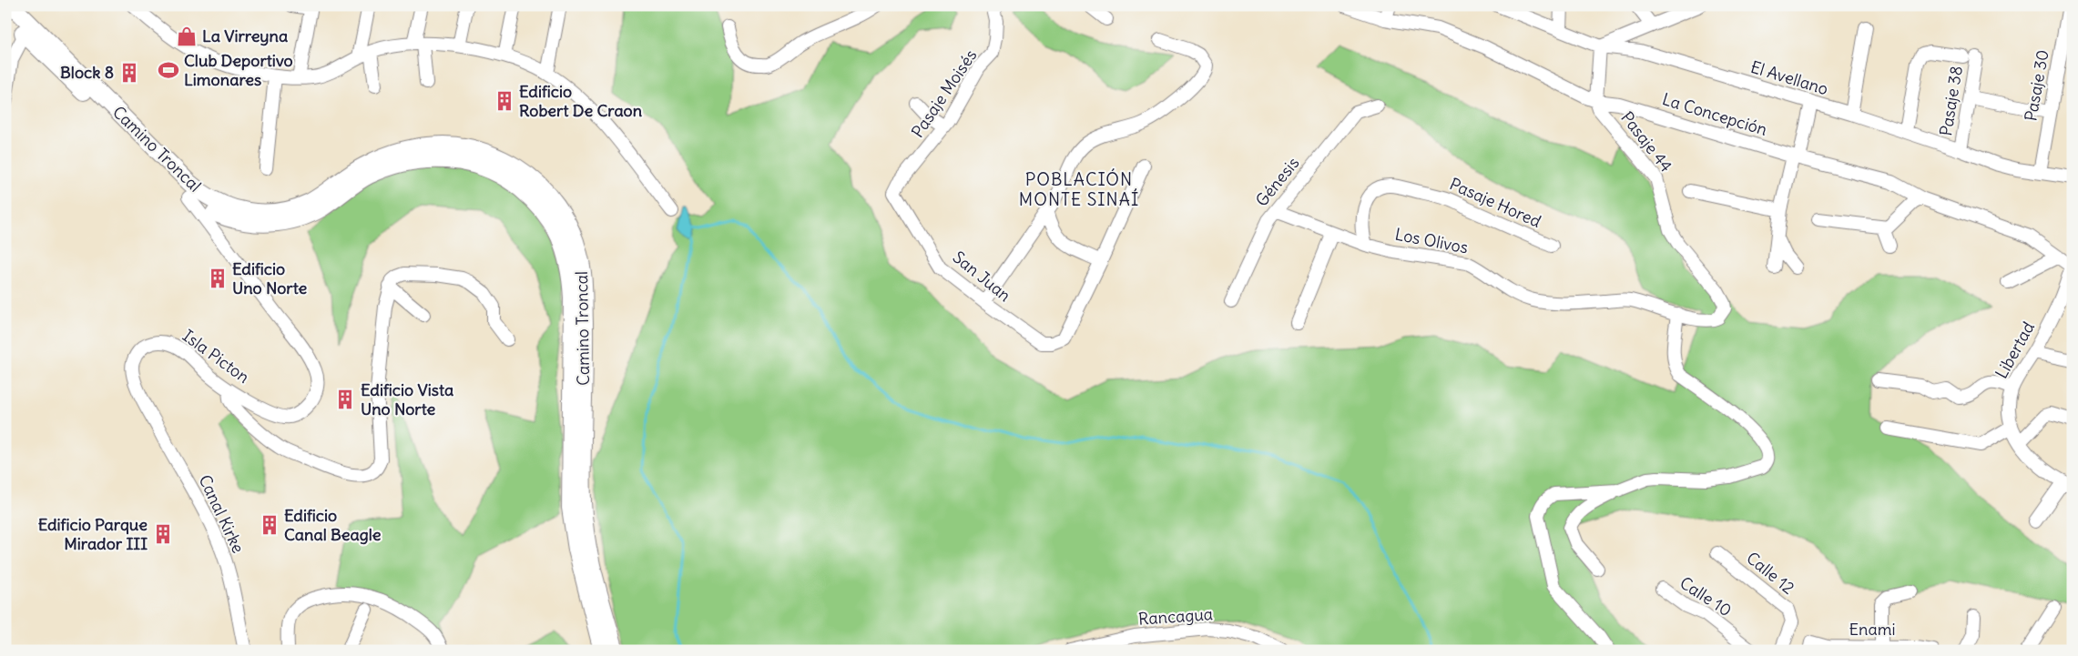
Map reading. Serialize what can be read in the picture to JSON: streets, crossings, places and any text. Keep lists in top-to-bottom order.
{
  "streets": {
    "main road": ["Camino Troncal"],
    "street": [
      "El Avellano",
      "Pasaje 30",
      "Pasaje Moisés",
      "Pasaje 38",
      "La Concepción",
      "Pasaje 44",
      "Génesis",
      "Pasaje Hored",
      "Los Olivos",
      "San Juan",
      "Libertad",
      "Isla Picton",
      "Canal Kirke",
      "Calle 12",
      "Calle 10",
      "Rancagua",
      "Enami"
    ]
  },
  "crossings": [
    ["El Avellano", "Pasaje 30"],
    ["El Avellano", "Pasaje 38"],
    ["Pasaje Moisés", "San Juan"],
    ["La Concepción", "Pasaje 44"],
    ["La Concepción", "Libertad"],
    ["Pasaje 44", "Los Olivos"],
    ["Camino Troncal", "Isla Picton"],
    ["Génesis", "Los Olivos"],
    ["Pasaje Hored", "Los Olivos"],
    ["Isla Picton", "Canal Kirke"]
  ],
  "districts": ["POBLACIÓN MONTE SINAÍ"],
  "places": {
    "shop": ["La Virreyna"],
    "sports": ["Club Deportivo Limonares"],
    "building": [
      "Block 8",
      "Edificio Robert De Craon",
      "Edificio Uno Norte",
      "Edificio Vista Uno Norte",
      "Edificio Canal Beagle",
      "Edificio Parque Mirador III"
    ]
  }
}
